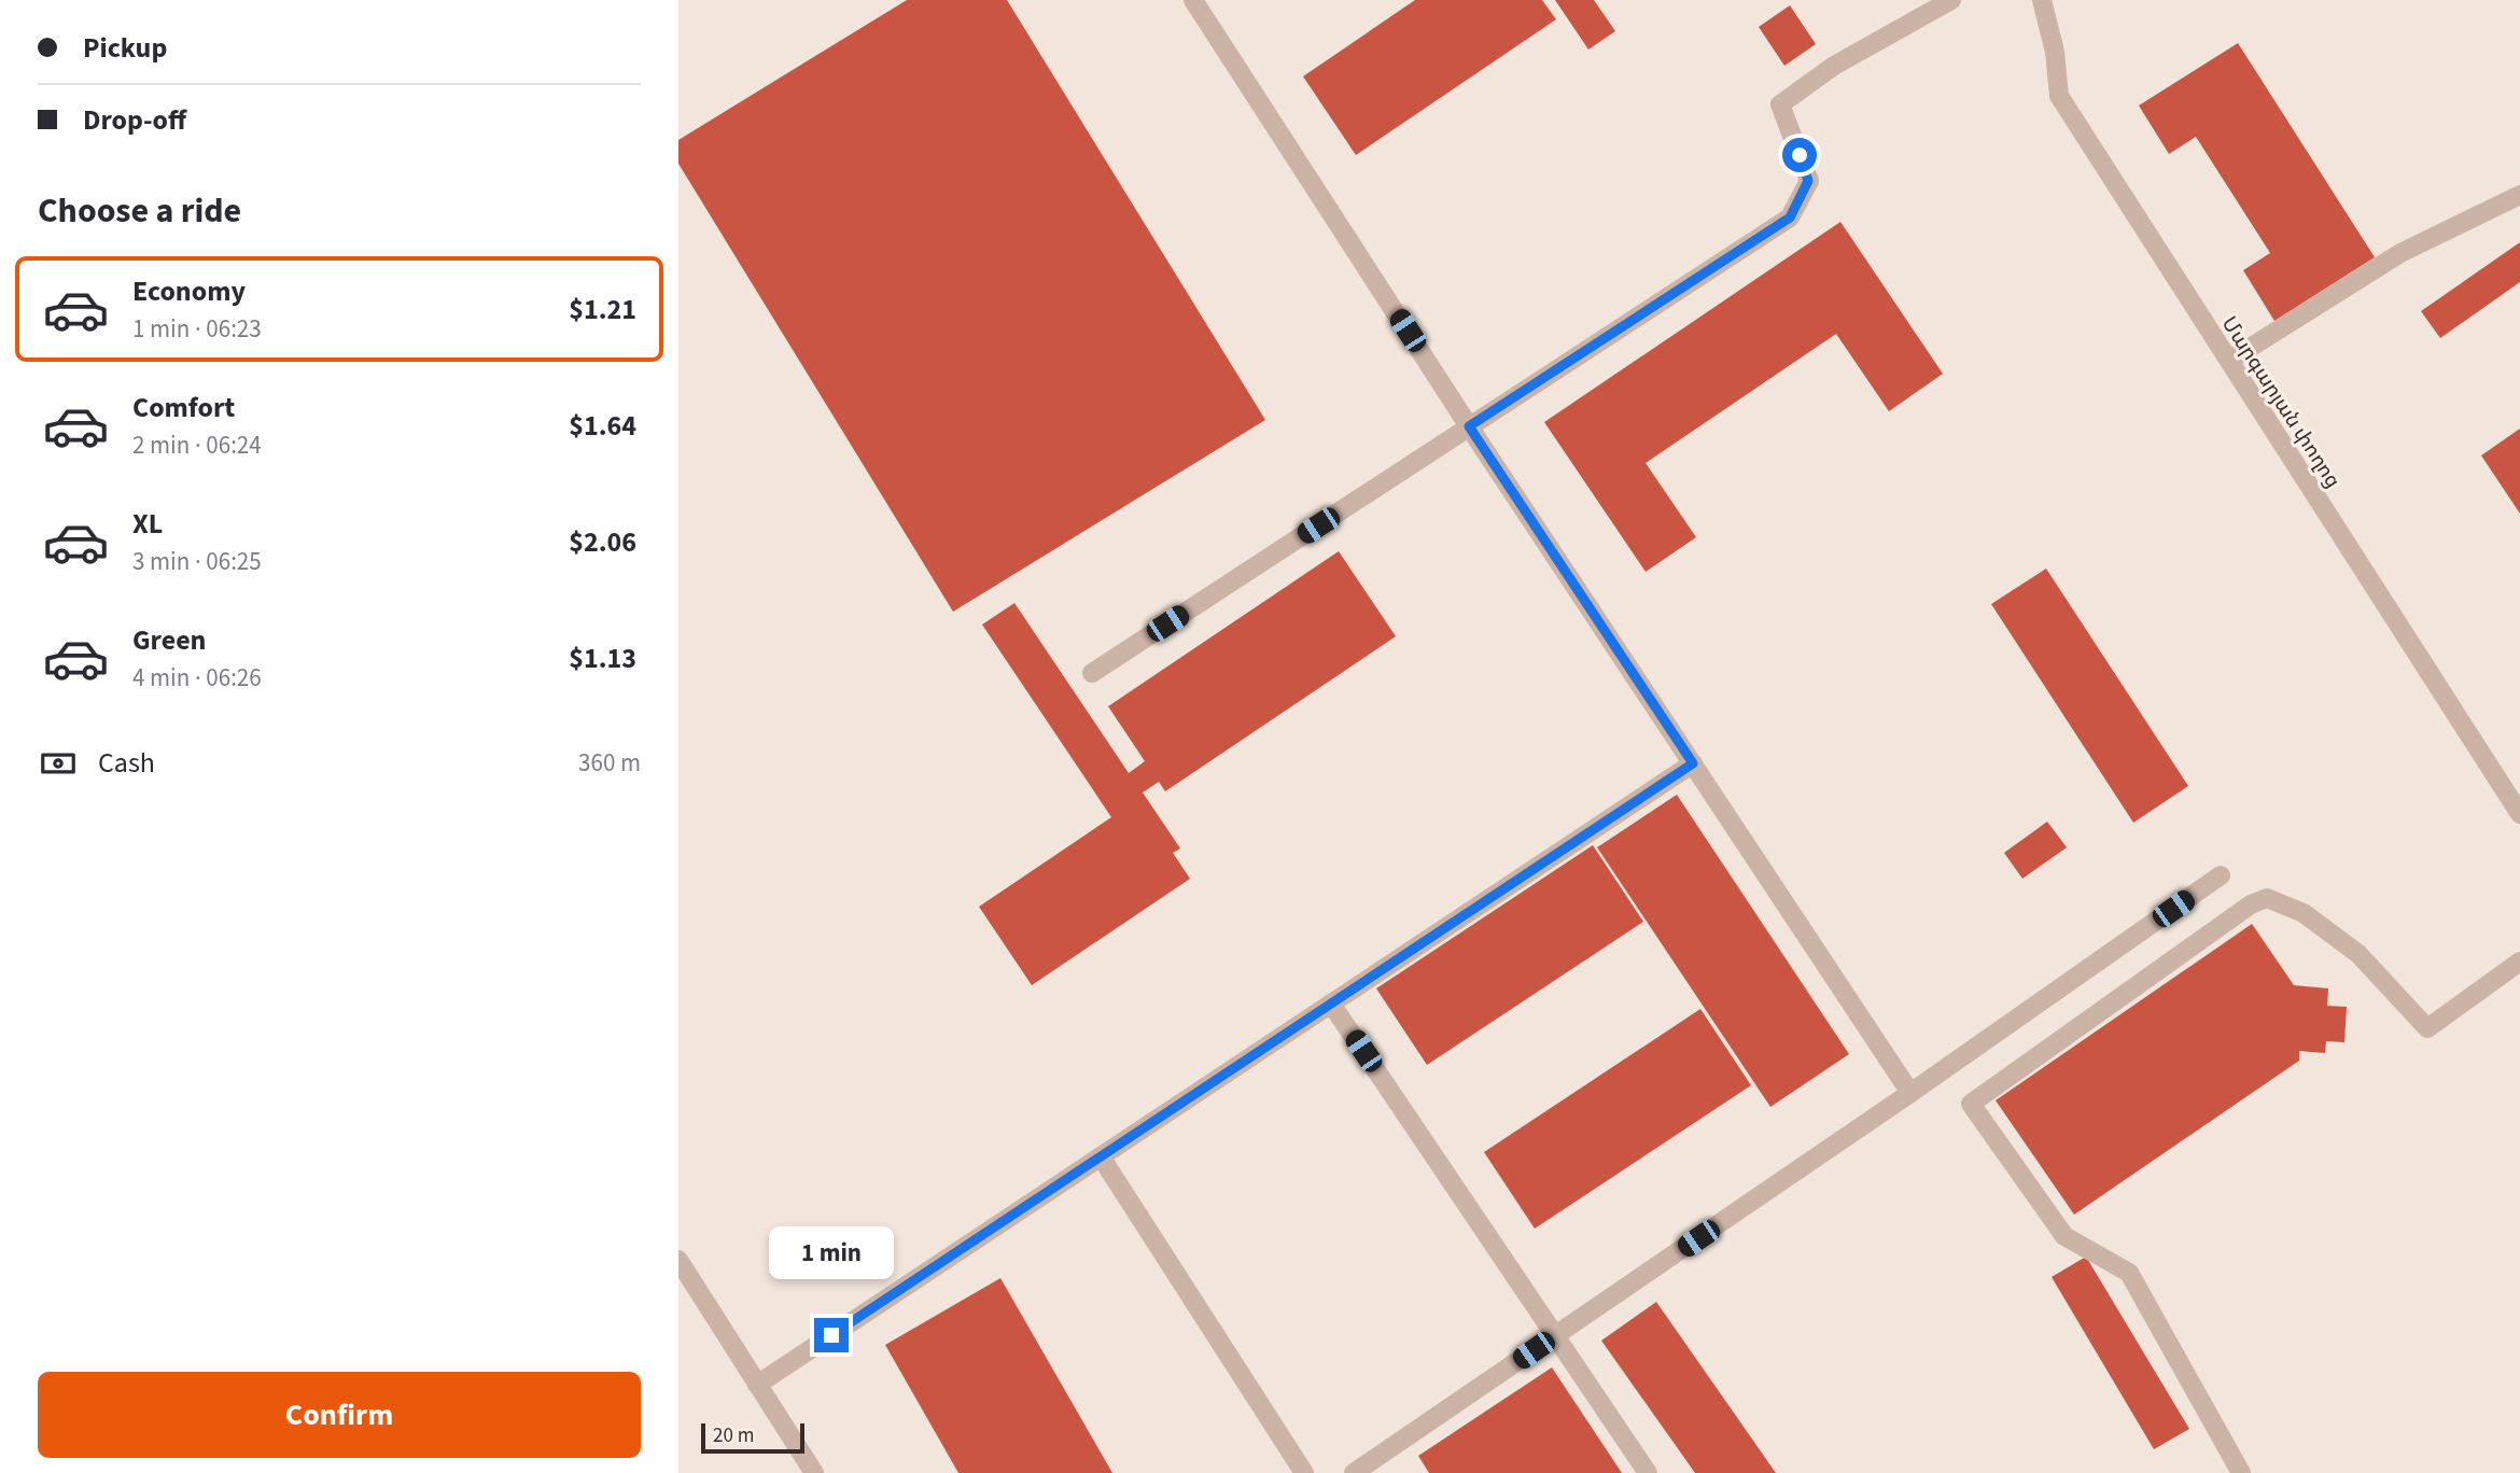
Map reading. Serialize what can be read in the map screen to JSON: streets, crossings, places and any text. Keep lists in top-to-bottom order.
{
  "streets": {
    "street": ["Մարգարյան փողոց"]
  },
  "scale_bar": "20 m",
  "page": {
    "banner": ["Pickup", "Drop-off"],
    "heading": "Choose a ride",
    "list": [
      {
        "name": "Economy",
        "note": "1 min · 06:23",
        "value": "$1.21"
      },
      {
        "name": "Comfort",
        "note": "2 min · 06:24",
        "value": "$1.64"
      },
      {
        "name": "XL",
        "note": "3 min · 06:25",
        "value": "$2.06"
      },
      {
        "name": "Green",
        "note": "4 min · 06:26",
        "value": "$1.13"
      }
    ],
    "pay": ["Cash", "360 m"],
    "bubble": "1 min",
    "buttons": "Confirm",
    "scale": "20 m"
  }
}
